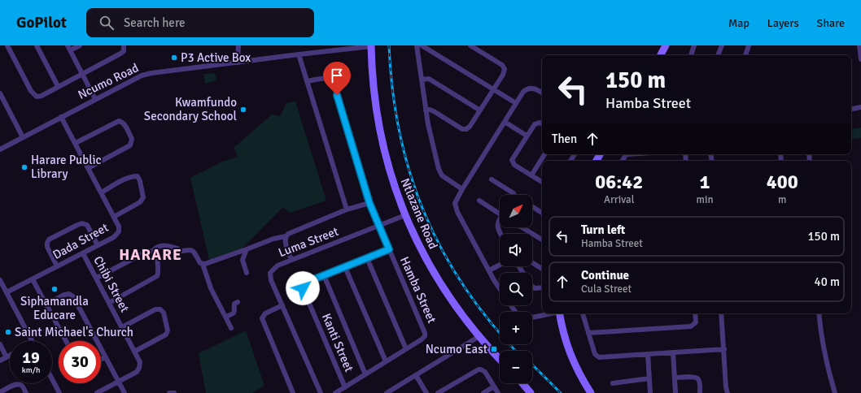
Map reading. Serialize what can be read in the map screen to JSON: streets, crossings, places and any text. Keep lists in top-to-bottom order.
{
  "streets": {
    "street": [
      "Ncumo Road",
      "Ntlazane Road",
      "Dada Street",
      "Luma Street",
      "Chibi Street",
      "Hamba Street",
      "Kanti Street"
    ]
  },
  "crossings": [
    ["Ncumo Road", "Ntlazane Road"],
    ["Ncumo Road", "Dada Street"],
    ["Ntlazane Road", "Luma Street"],
    ["Dada Street", "Chibi Street"],
    ["Luma Street", "Hamba Street"],
    ["Hamba Street", "Kanti Street"]
  ],
  "districts": ["HARARE"],
  "places": {
    "other": [
      "P3 Active Box",
      "Kwamfundo Secondary School",
      "Harare Public Library",
      "Siphamandla Educare",
      "Saint Michael's Church"
    ],
    "transit": ["Ncumo East"]
  },
  "north": "top right",
  "page": {
    "header": "GoPilot",
    "search": "Search here",
    "nav": ["Map", "Layers", "Share"],
    "turn": ["150 m", "Hamba Street"],
    "then": "Then",
    "eta": [
      "06:42",
      "Arrival",
      "1",
      "min",
      "400",
      "m"
    ],
    "map_buttons": ["+", "−"],
    "list": [
      {
        "name": "Turn left",
        "note": "Hamba Street",
        "value": "150 m"
      },
      {
        "name": "Continue",
        "note": "Cula Street",
        "value": "40 m"
      }
    ],
    "speed": "19 km/h",
    "limit": "30"
  }
}
